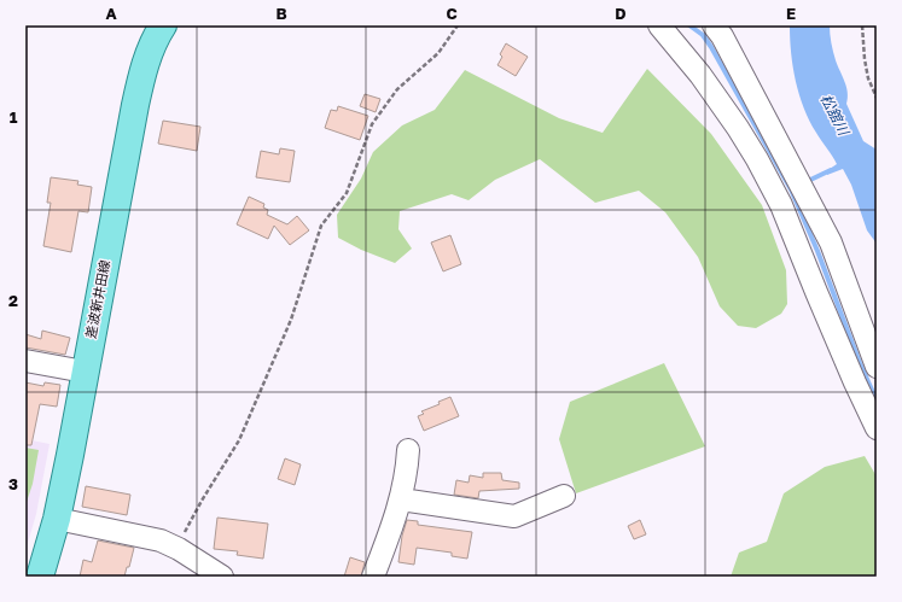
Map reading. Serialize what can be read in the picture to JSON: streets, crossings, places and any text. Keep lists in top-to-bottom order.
{
  "streets": {
    "main road": ["差波新井田線"]
  },
  "water": ["松舘川"],
  "grid": {
    "columns": [
      "A",
      "B",
      "C",
      "D",
      "E"
    ],
    "rows": ["1", "2", "3"]
  }
}
